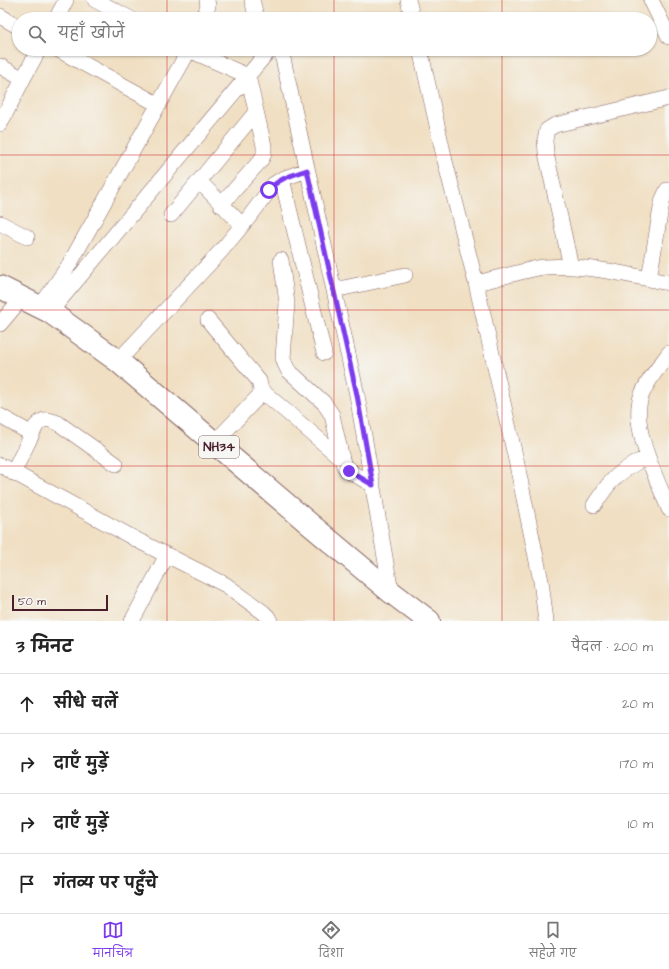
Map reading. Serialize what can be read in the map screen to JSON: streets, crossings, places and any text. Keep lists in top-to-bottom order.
{
  "streets": {
    "highway": ["NH34"]
  },
  "scale_bar": "50 m",
  "page": {
    "search": "यहाँ खोजें",
    "scale": "50 m",
    "heading": ["3 मिनट", "पैदल · 200 m"],
    "list": [
      ["सीधे चलें", "20 m"],
      ["दाएँ मुड़ें", "170 m"],
      ["दाएँ मुड़ें", "10 m"],
      "गंतव्य पर पहुँचे"
    ],
    "nav": ["मानचित्र", "दिशा", "सहेजे गए"]
  }
}
